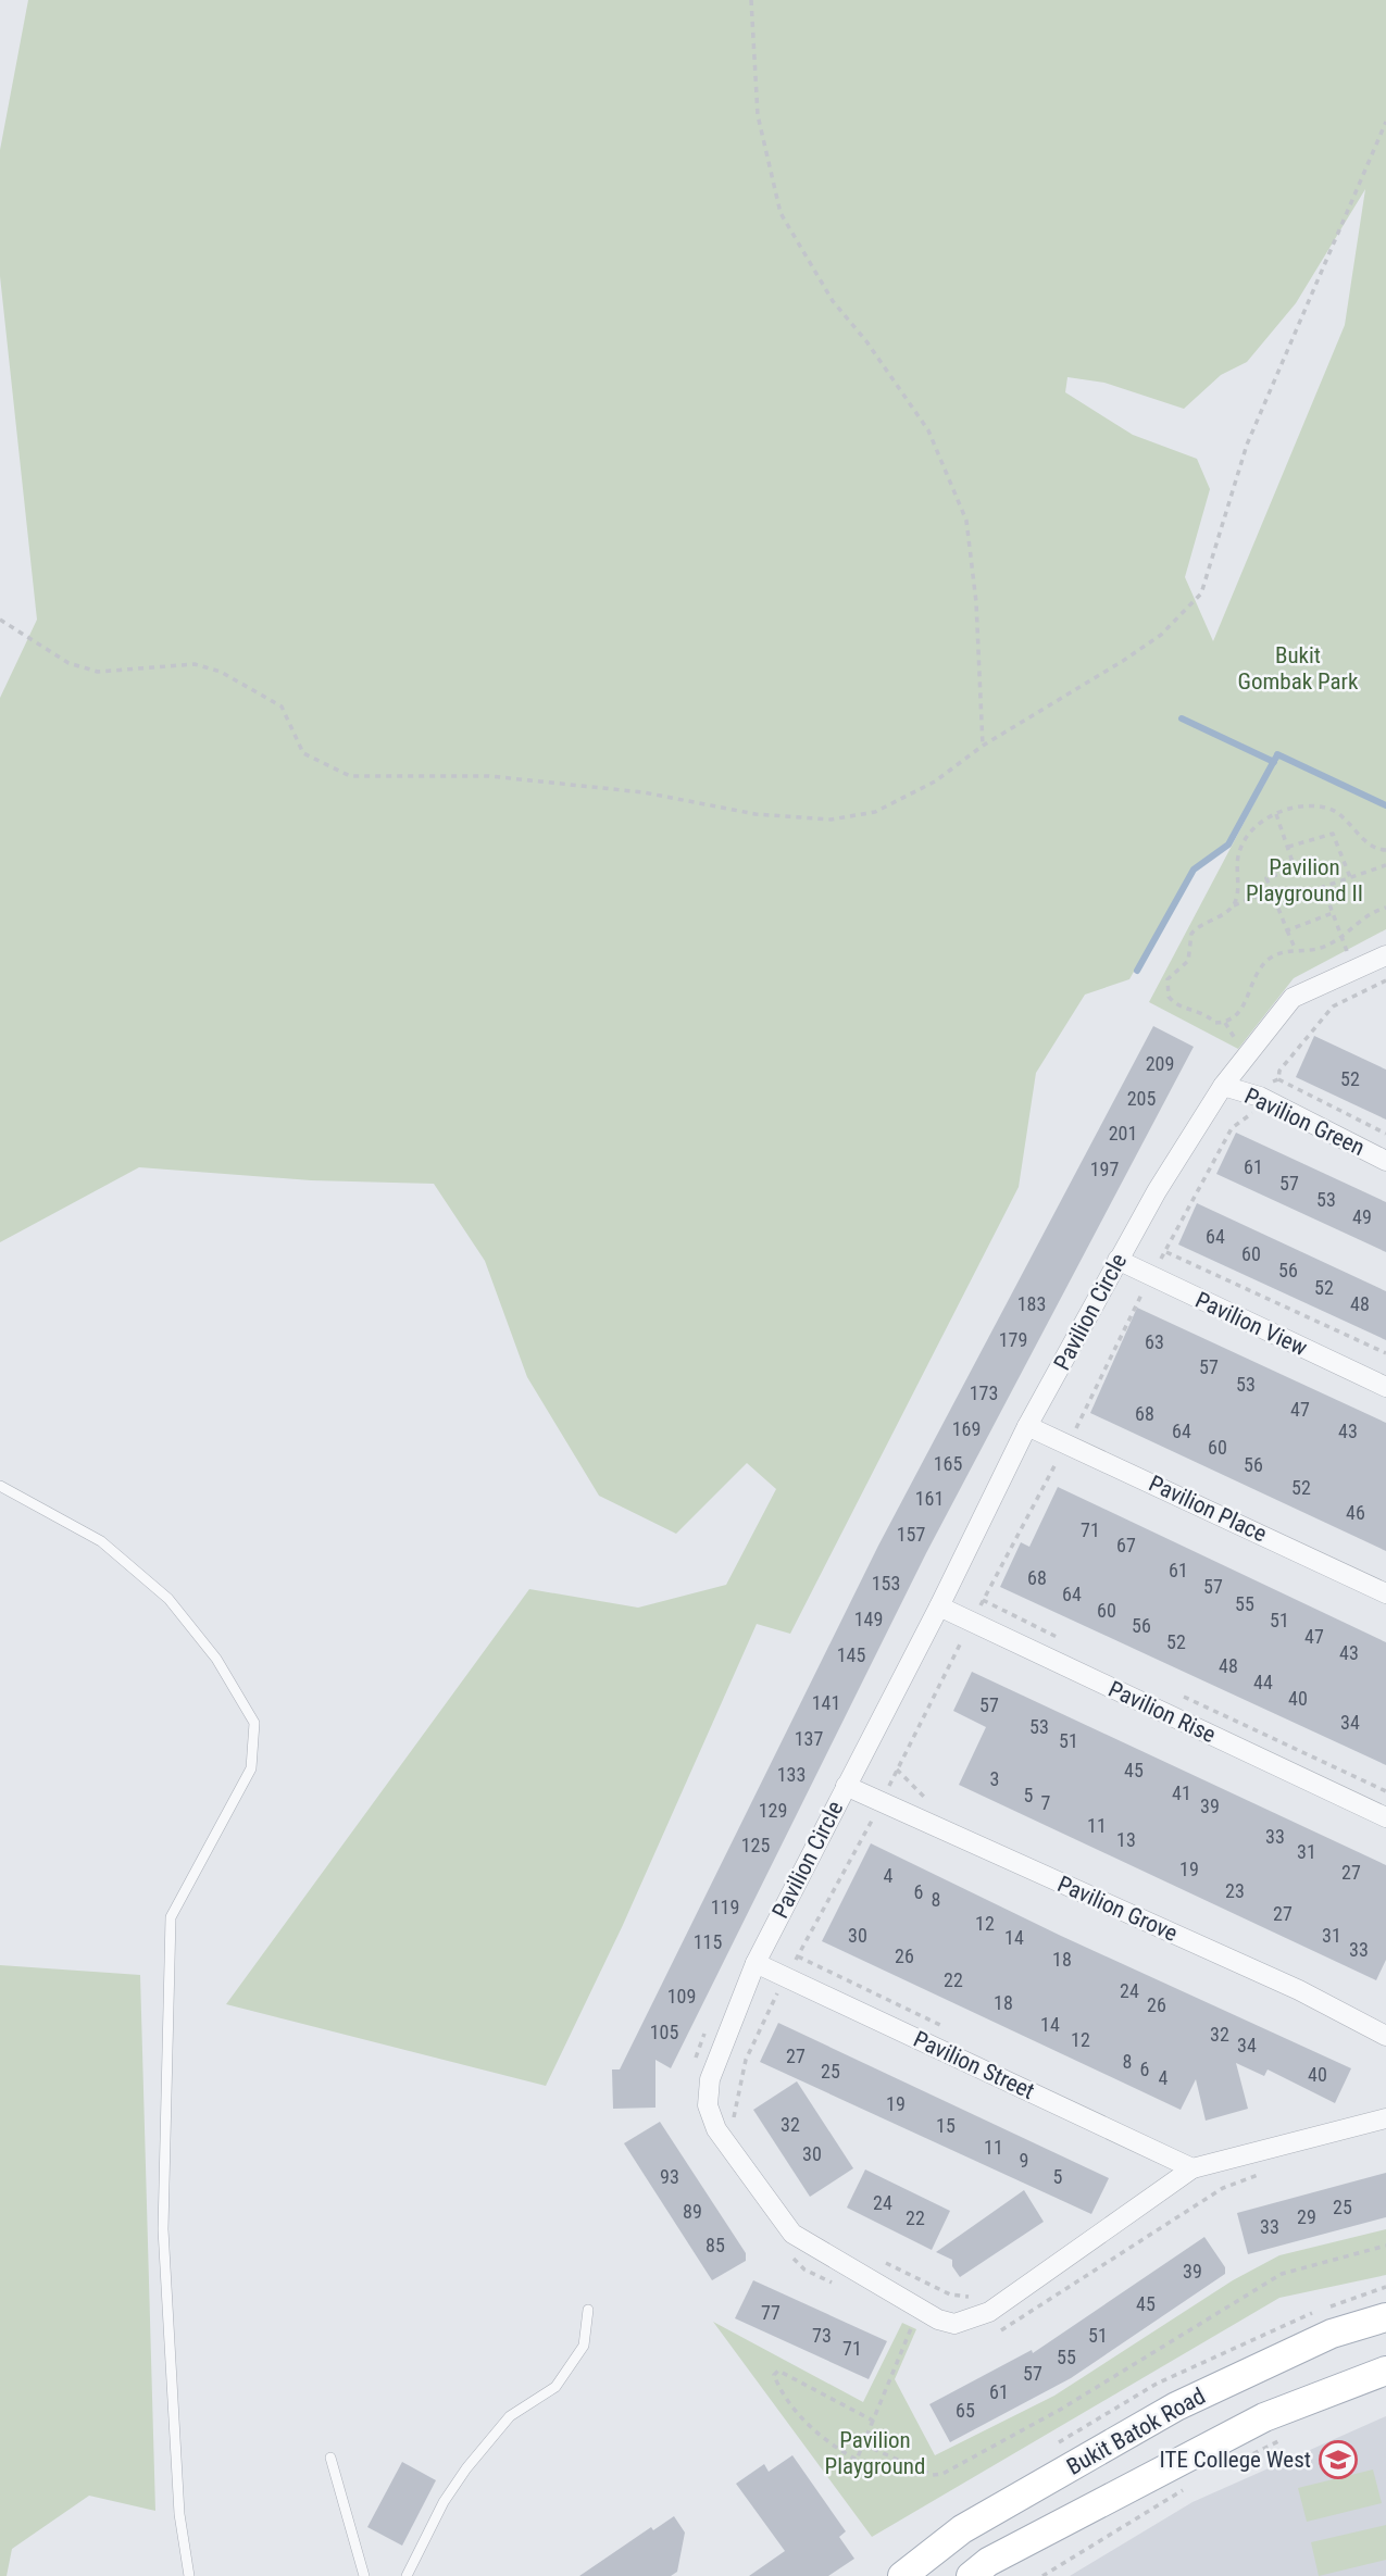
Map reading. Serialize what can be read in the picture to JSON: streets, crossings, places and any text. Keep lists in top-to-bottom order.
{
  "streets": {
    "main road": ["Bukit Batok Road"],
    "street": [
      "Pavilion Green",
      "Pavilion Circle",
      "Pavilion View",
      "Pavilion Place",
      "Pavilion Rise",
      "Pavilion Grove",
      "Pavilion Street"
    ]
  },
  "crossings": [
    ["Pavilion Green", "Pavilion Circle"],
    ["Pavilion Circle", "Pavilion View"],
    ["Pavilion Circle", "Pavilion Place"],
    ["Pavilion Circle", "Pavilion Rise"],
    ["Pavilion Circle", "Pavilion Grove"],
    ["Pavilion Circle", "Pavilion Street"]
  ],
  "parks": ["Bukit Gombak Park", "Pavilion Playground II", "Pavilion Playground"],
  "places": {
    "school or university": ["ITE College West"]
  },
  "house_numbers": [
    "209",
    "52",
    "205",
    "201",
    "61",
    "197",
    "57",
    "53",
    "49",
    "64",
    "60",
    "56",
    "52",
    "183",
    "48",
    "179",
    "63",
    "57",
    "53",
    "173",
    "47",
    "68",
    "169",
    "64",
    "43",
    "60",
    "165",
    "56",
    "52",
    "161",
    "46",
    "71",
    "157",
    "67",
    "61",
    "68",
    "153",
    "57",
    "64",
    "55",
    "60",
    "149",
    "51",
    "56",
    "47",
    "52",
    "43",
    "145",
    "48",
    "44",
    "40",
    "141",
    "57",
    "34",
    "53",
    "137",
    "51",
    "45",
    "133",
    "3",
    "41",
    "5",
    "7",
    "39",
    "129",
    "11",
    "33",
    "13",
    "125",
    "31",
    "19",
    "27",
    "4",
    "23",
    "6",
    "8",
    "119",
    "27",
    "12",
    "30",
    "31",
    "14",
    "115",
    "33",
    "26",
    "18",
    "22",
    "24",
    "109",
    "18",
    "26",
    "14",
    "105",
    "32",
    "12",
    "34",
    "27",
    "8",
    "6",
    "25",
    "40",
    "4",
    "19",
    "32",
    "15",
    "11",
    "30",
    "9",
    "93",
    "5",
    "24",
    "25",
    "89",
    "29",
    "22",
    "33",
    "85",
    "39",
    "45",
    "77",
    "73",
    "51",
    "71",
    "55",
    "57",
    "61",
    "65"
  ]
}
